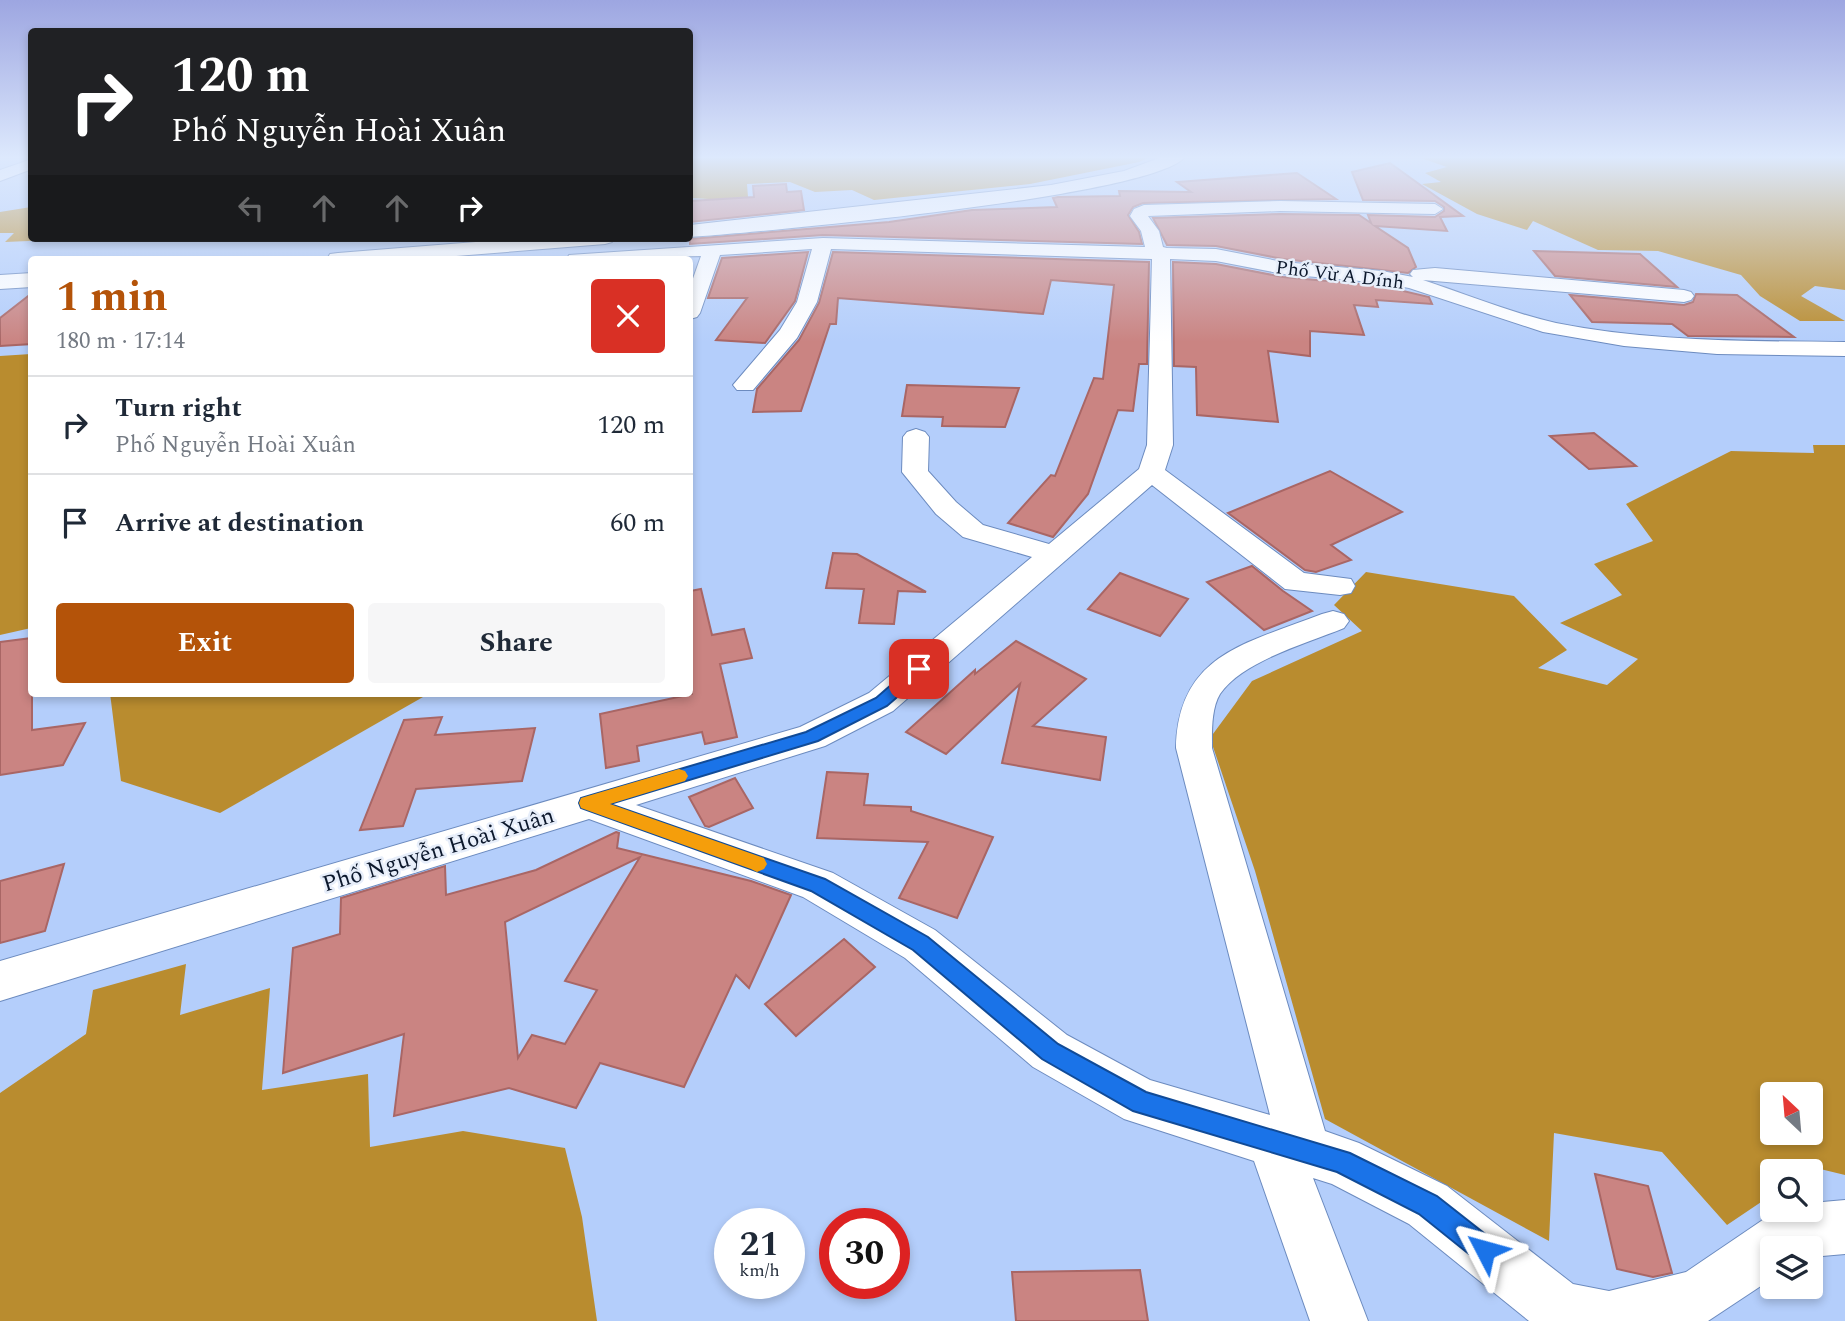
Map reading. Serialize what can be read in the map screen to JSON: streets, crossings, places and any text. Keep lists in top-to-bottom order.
{
  "streets": {
    "street": ["Phố Vừ A Dính", "Phố Nguyễn Hoài Xuân"]
  },
  "north": "top left",
  "page": {
    "turn": ["120 m", "Phố Nguyễn Hoài Xuân"],
    "heading": ["1 min", "180 m · 17:14"],
    "list": [
      {
        "name": "Turn right",
        "note": "Phố Nguyễn Hoài Xuân",
        "value": "120 m"
      },
      {
        "name": "Arrive at destination",
        "value": "60 m"
      }
    ],
    "buttons": ["Exit", "Share"],
    "speed": "21 km/h",
    "limit": "30"
  }
}
